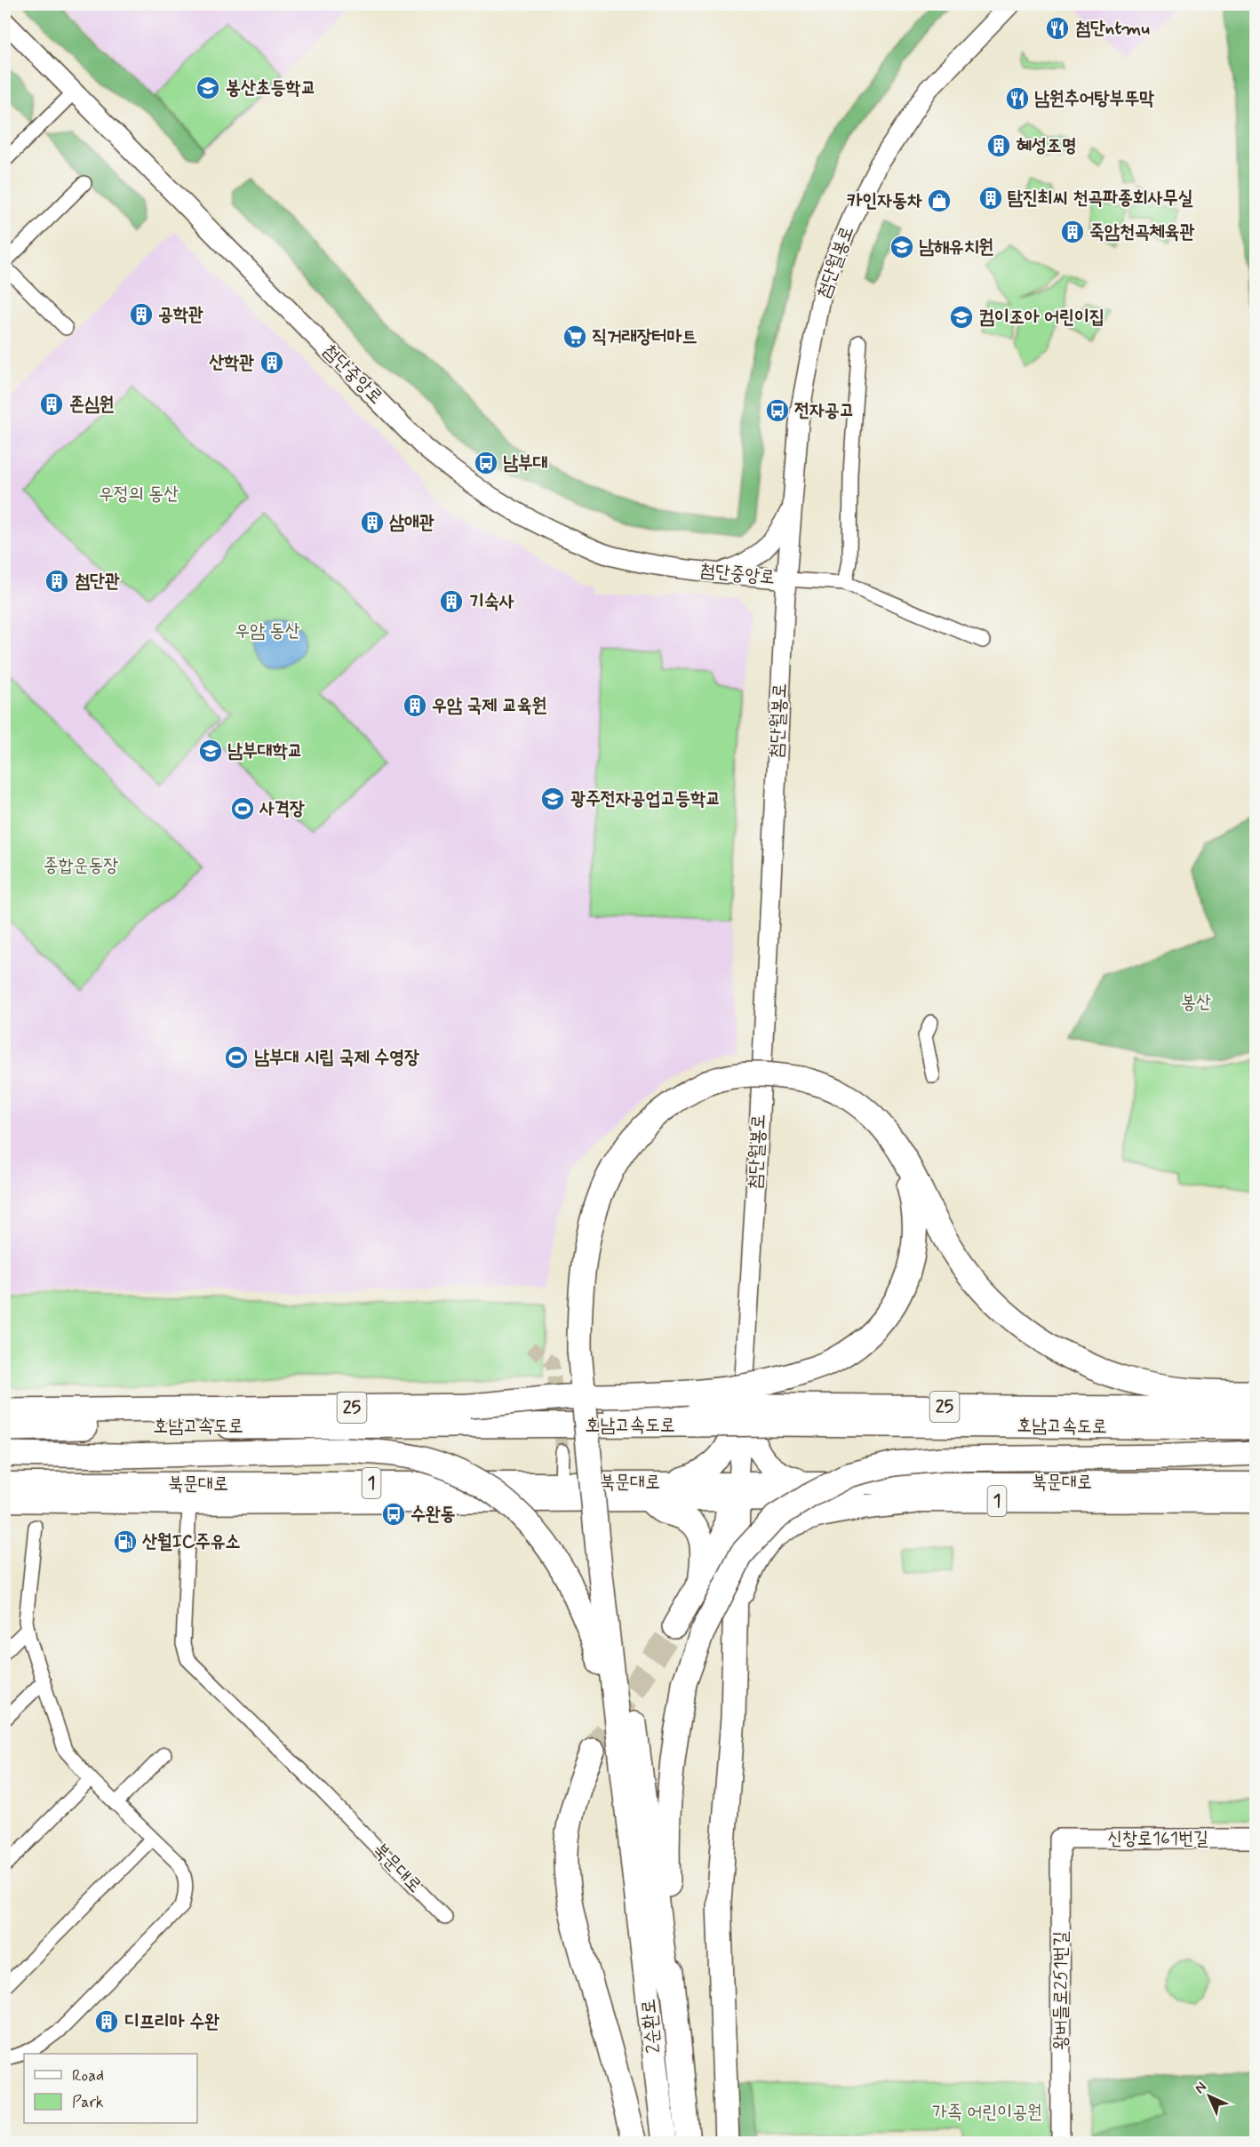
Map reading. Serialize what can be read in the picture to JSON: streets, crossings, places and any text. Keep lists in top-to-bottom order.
{
  "streets": {
    "highway": ["25", "호남고속도로", "2순환로"],
    "main road": ["북문대로", "1"],
    "street": [
      "첨단월봉로",
      "첨단중앙로",
      "신창로161번길",
      "왕버들로251번길"
    ]
  },
  "crossings": [
    ["첨단월봉로", "첨단중앙로"],
    ["첨단월봉로", "호남고속도로"],
    ["첨단월봉로", "북문대로"],
    ["신창로161번길", "왕버들로251번길"]
  ],
  "parks": [
    "우정의 동산",
    "우암 동산",
    "종합운동장",
    "봉산",
    "가족 어린이공원"
  ],
  "places": {
    "restaurant": ["첨단ntmu", "남원추어탕부뚜막"],
    "school or university": [
      "봉산초등학교",
      "남해유치원",
      "컴이조아 어린이집",
      "남부대학교",
      "광주전자공업고등학교"
    ],
    "building": [
      "혜성조명",
      "탐진최씨 천곡파종회사무실",
      "죽암천곡체육관",
      "공학관",
      "산학관",
      "존심원",
      "삼애관",
      "첨단관",
      "기숙사",
      "우암 국제 교육원",
      "디프리마 수완"
    ],
    "shop": ["카인자동차"],
    "supermarket": ["직거래장터마트"],
    "bus stop": ["전자공고", "남부대", "수완동"],
    "sports": ["사격장", "남부대 시립 국제 수영장"],
    "fuel station": ["산월IC주유소"]
  },
  "legend": ["Road", "Park"],
  "north": "top left"
}
